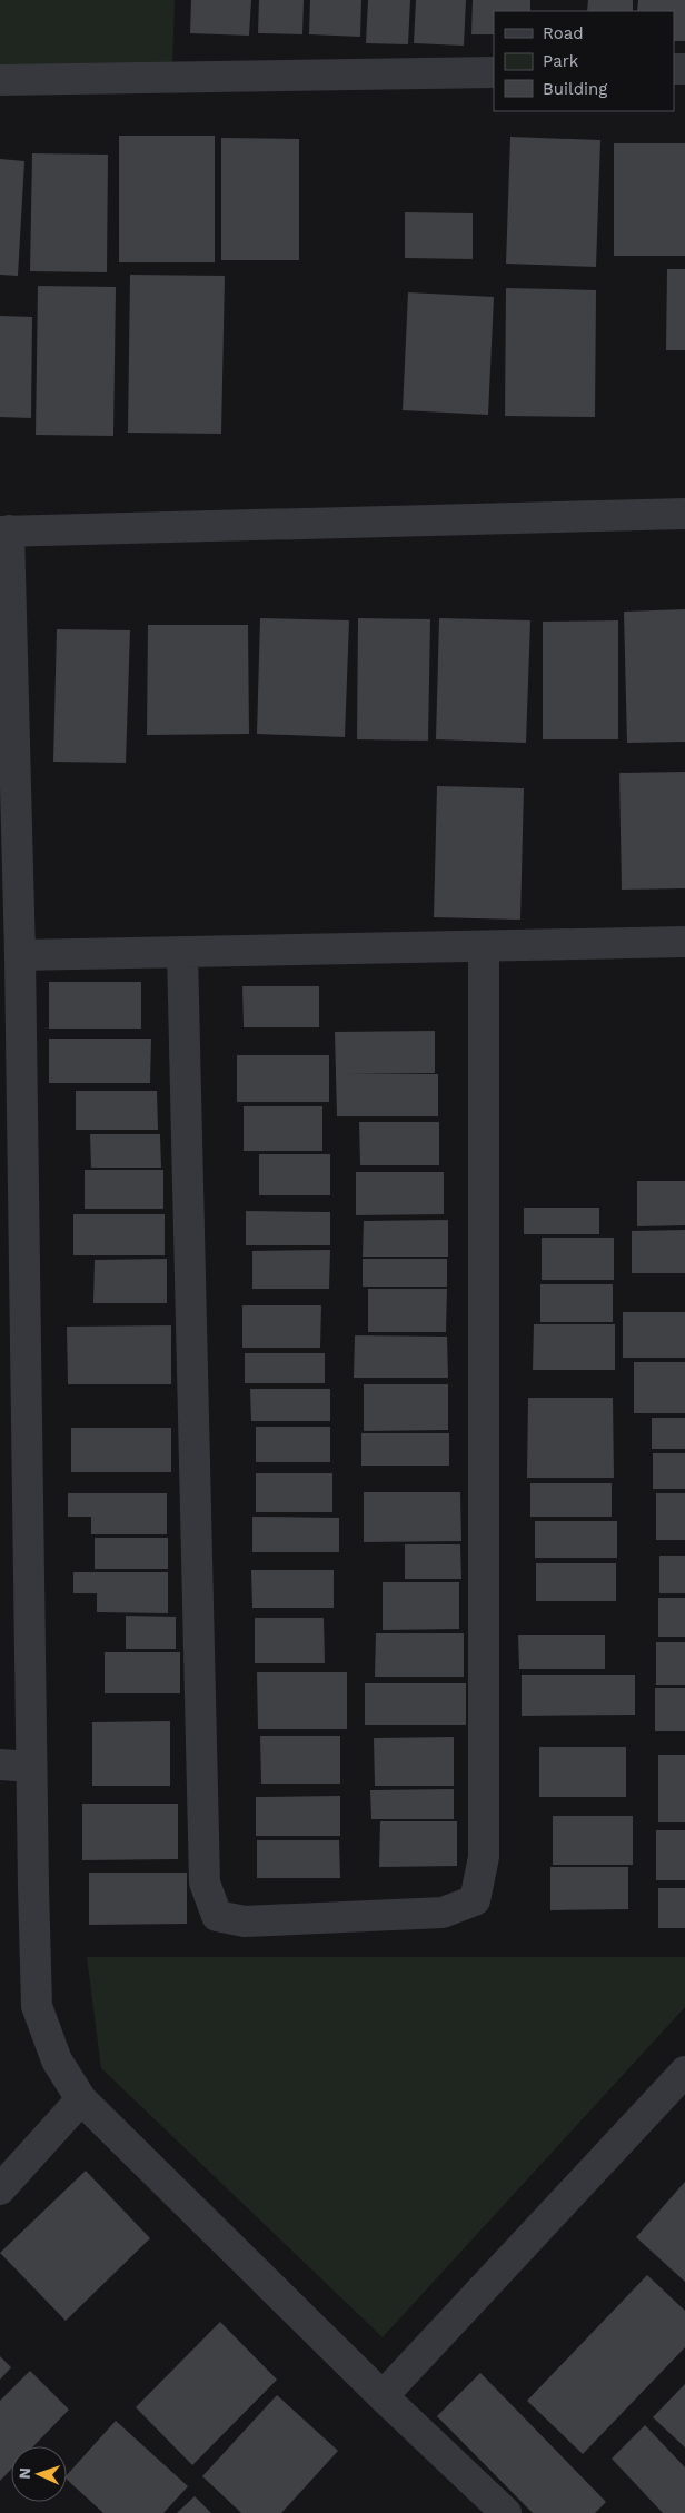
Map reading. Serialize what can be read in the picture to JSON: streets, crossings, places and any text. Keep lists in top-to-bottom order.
{
  "legend": ["Road", "Park", "Building"],
  "north": "left"
}
